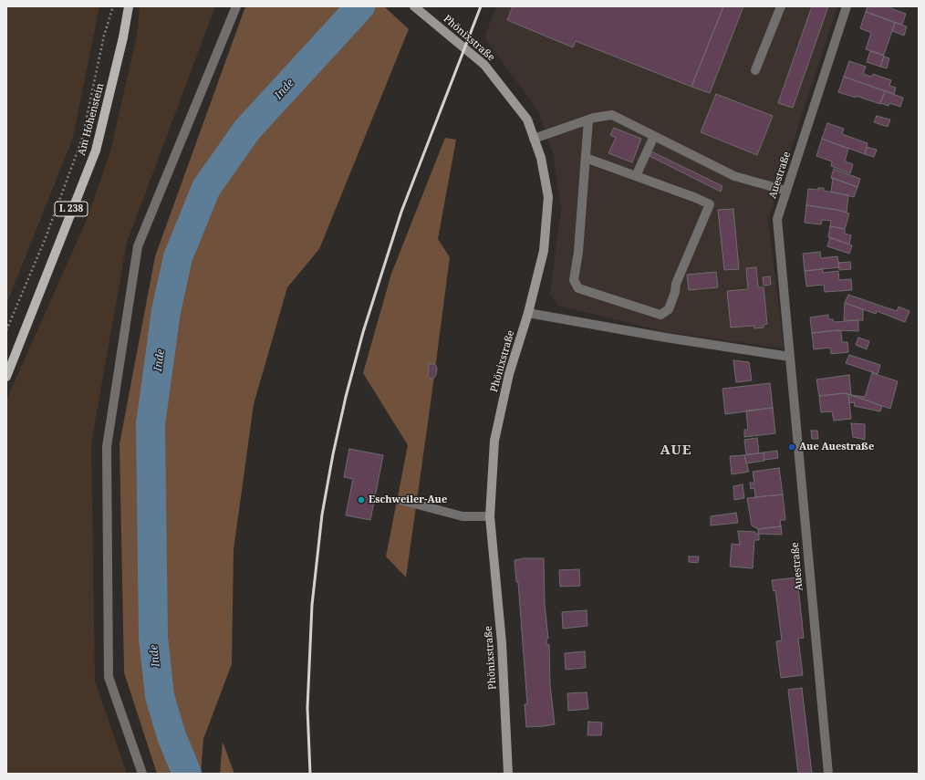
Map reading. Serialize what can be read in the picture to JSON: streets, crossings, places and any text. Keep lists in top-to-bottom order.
{
  "streets": {
    "main road": ["Phönixstraße", "Am Hohenstein", "L 238"],
    "street": ["Auestraße"]
  },
  "districts": ["AUE"],
  "water": ["Inde"],
  "places": ["Aue Auestraße", "Eschweiler-Aue"]
}
